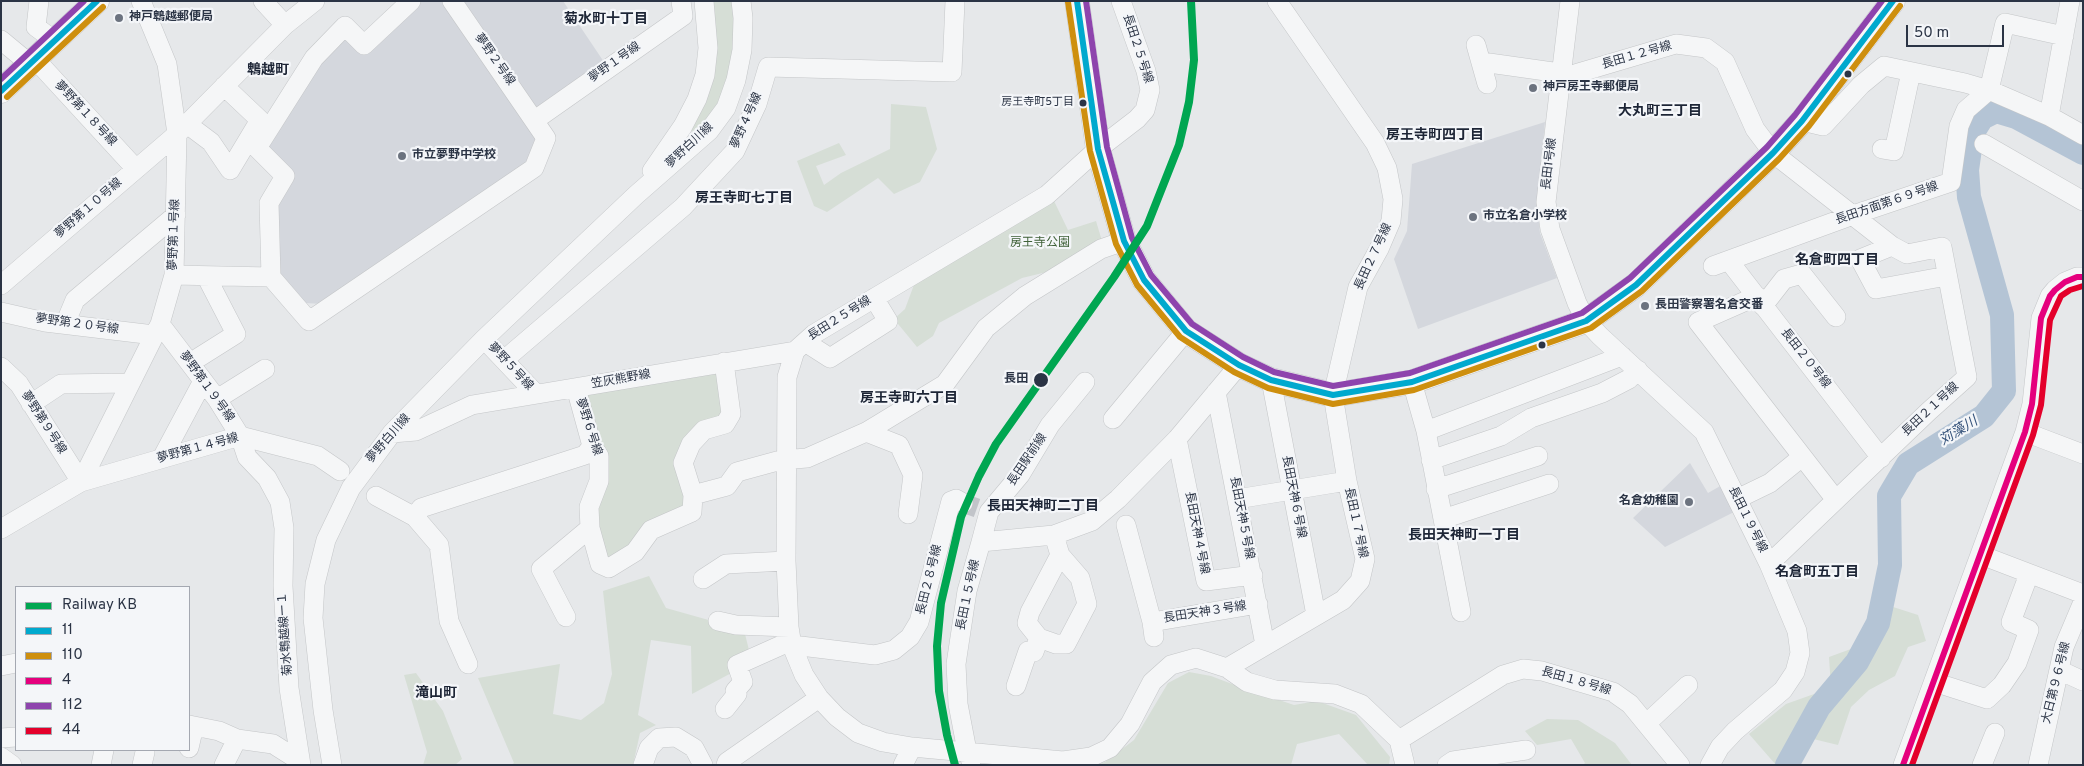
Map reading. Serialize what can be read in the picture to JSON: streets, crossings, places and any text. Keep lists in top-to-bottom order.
{
  "streets": {
    "street": [
      "長田２５号線",
      "長田１２号線",
      "夢野２号線",
      "夢野１号線",
      "夢野第１８号線",
      "夢野４号線",
      "夢野白川線",
      "長田1号線",
      "長田方面第６９号線",
      "夢野第１０号線",
      "夢野第１号線",
      "長田２７号線",
      "夢野第２０号線",
      "長田２０号線",
      "夢野５号線",
      "笠灰熊野線",
      "夢野第１９号線",
      "長田２１号線",
      "夢野第９号線",
      "夢野６号線",
      "夢野第１４号線",
      "長田駅前線",
      "長田天神６号線",
      "長田天神５号線",
      "長田１９号線",
      "長田１７号線",
      "長田天神４号線",
      "長田２８号線",
      "長田１５号線",
      "長田天神３号線",
      "菊水鵯越線ー１",
      "長田１８号線",
      "大日第９６号線"
    ]
  },
  "crossings": [
    ["長田２５号線", "笠灰熊野線"],
    ["長田１２号線", "長田1号線"],
    ["長田１２号線", "長田方面第６９号線"],
    ["長田１２号線", "長田２１号線"],
    ["夢野２号線", "夢野１号線"],
    ["夢野第１８号線", "夢野第１０号線"],
    ["夢野４号線", "夢野５号線"],
    ["夢野白川線", "夢野５号線"],
    ["夢野白川線", "笠灰熊野線"],
    ["長田1号線", "長田１９号線"],
    ["長田方面第６９号線", "長田２０号線"],
    ["長田方面第６９号線", "長田２１号線"],
    ["夢野第１０号線", "夢野第１号線"],
    ["夢野第１号線", "夢野第２０号線"],
    ["夢野第１号線", "夢野第１９号線"],
    ["夢野第１号線", "夢野第９号線"],
    ["夢野第１号線", "夢野第１４号線"],
    ["長田２７号線", "長田１７号線"],
    ["夢野第２０号線", "夢野第１９号線"],
    ["長田２０号線", "長田２１号線"],
    ["夢野５号線", "笠灰熊野線"],
    ["笠灰熊野線", "夢野６号線"],
    ["夢野第１９号線", "夢野第１４号線"],
    ["夢野第１９号線", "菊水鵯越線ー１"],
    ["長田２１号線", "長田１９号線"],
    ["夢野第９号線", "夢野第１４号線"],
    ["長田駅前線", "長田２８号線"],
    ["長田駅前線", "長田１５号線"],
    ["長田天神６号線", "長田１７号線"],
    ["長田天神５号線", "長田１７号線"],
    ["長田天神５号線", "長田天神４号線"],
    ["長田天神５号線", "長田１５号線"],
    ["長田天神５号線", "長田天神３号線"],
    ["長田天神４号線", "長田１５号線"]
  ],
  "districts": [
    "菊水町十丁目",
    "鵯越町",
    "大丸町三丁目",
    "房王寺町四丁目",
    "房王寺町七丁目",
    "名倉町四丁目",
    "房王寺町六丁目",
    "長田天神町二丁目",
    "長田天神町一丁目",
    "名倉町五丁目",
    "滝山町"
  ],
  "water": ["苅藻川"],
  "parks": ["房王寺公園"],
  "places": [
    "神戸鵯越郵便局",
    "神戸房王寺郵便局",
    "房王寺町5丁目",
    "市立夢野中学校",
    "市立名倉小学校",
    "長田警察署名倉交番",
    "長田",
    "名倉幼稚園"
  ],
  "lines": [
    "rail line KB",
    "transit line 11",
    "transit line 112",
    "transit line 110",
    "transit line 4",
    "transit line 44"
  ],
  "legend": [
    "Railway KB",
    "11",
    "110",
    "4",
    "112",
    "44"
  ],
  "scale_bar": "50 m"
}
